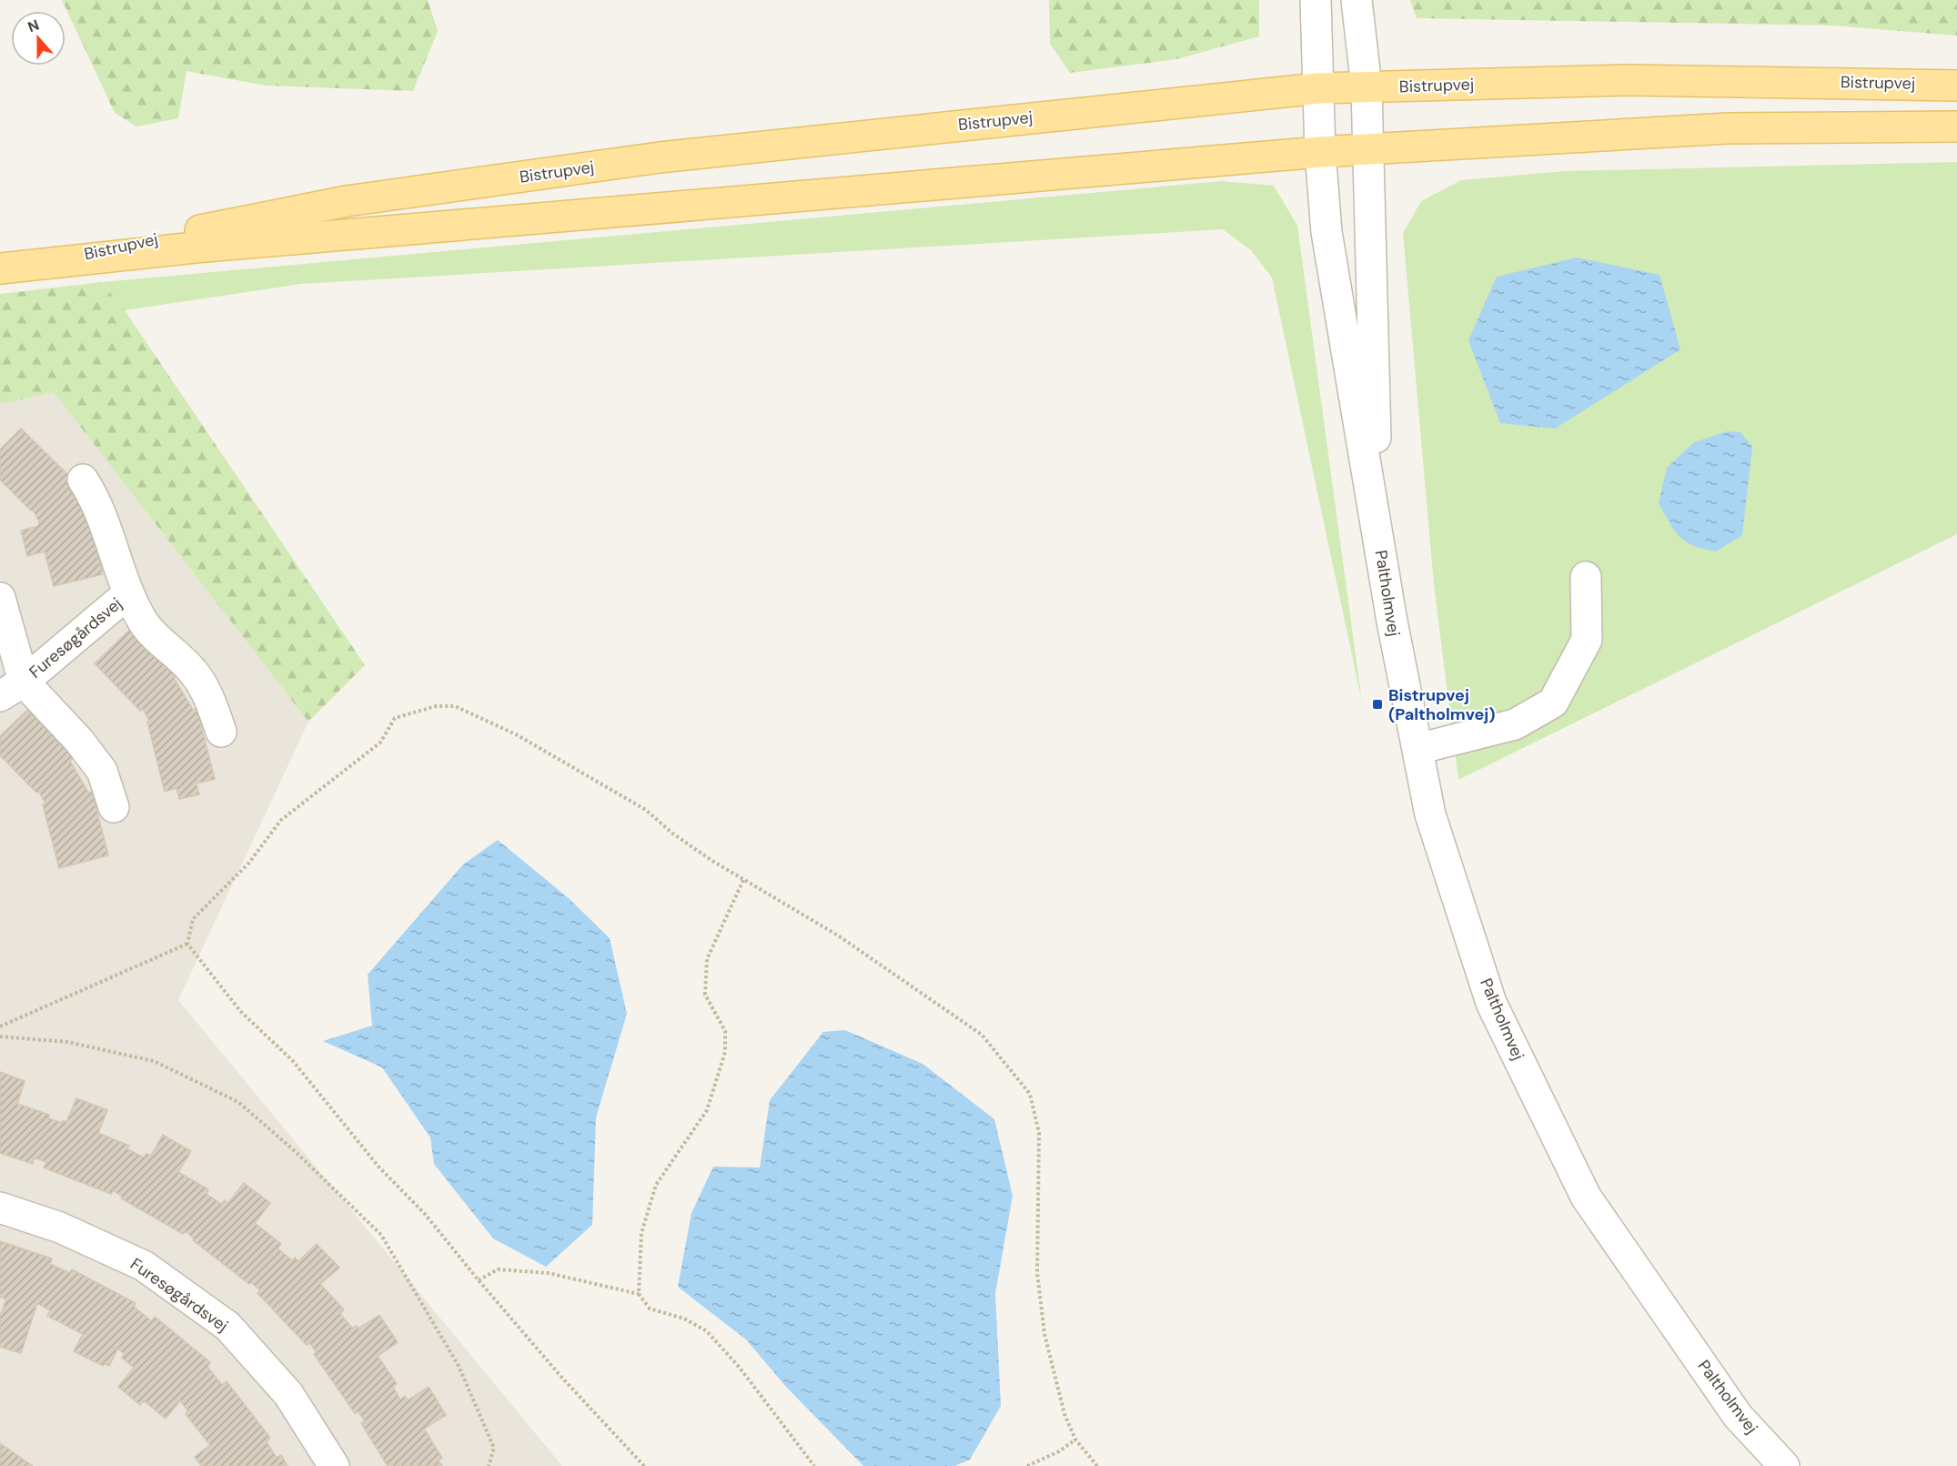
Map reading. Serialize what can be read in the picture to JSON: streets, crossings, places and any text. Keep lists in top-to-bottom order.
{
  "streets": {
    "main road": ["Bistrupvej"],
    "street": ["Paltholmvej", "Furesøgårdsvej"]
  },
  "crossings": [
    ["Bistrupvej", "Paltholmvej"]
  ],
  "places": {
    "transit": ["Bistrupvej (Paltholmvej)"]
  },
  "north": "top"
}
